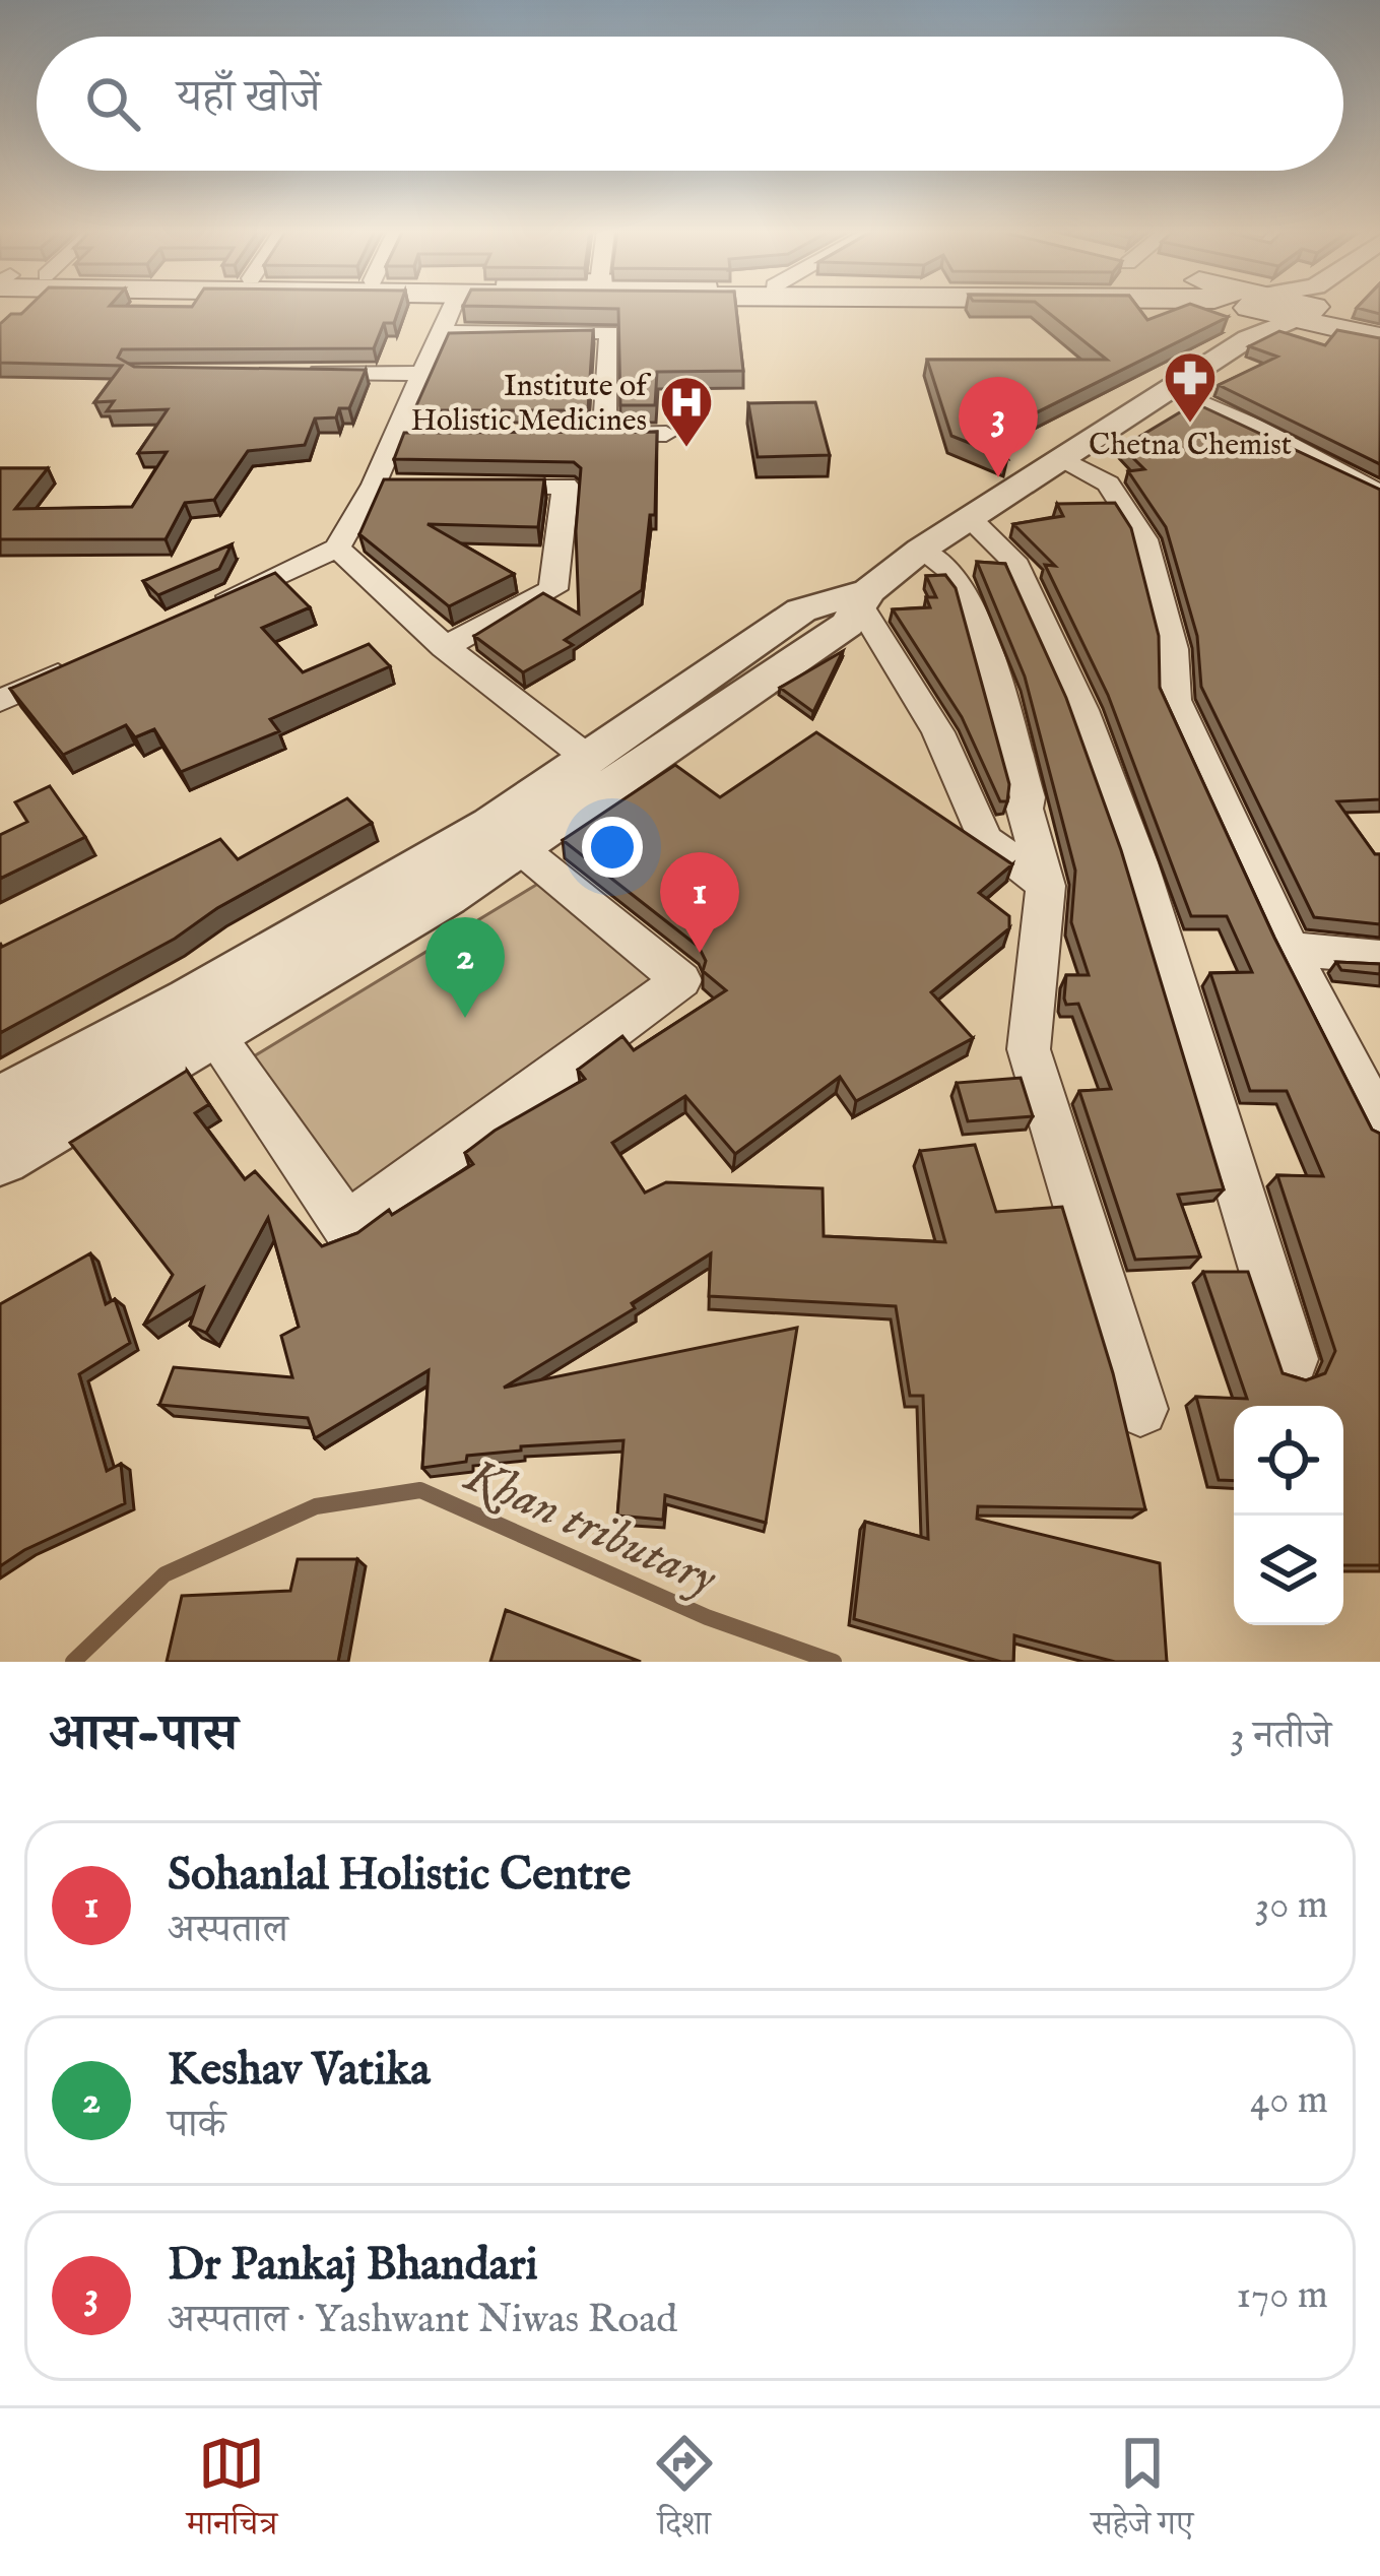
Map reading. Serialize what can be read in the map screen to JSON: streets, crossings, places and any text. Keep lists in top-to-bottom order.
{
  "water": ["Khan tributary"],
  "places": {
    "pharmacy": ["Chetna Chemist"],
    "hospital": ["Institute of Holistic Medicines"]
  },
  "page": {
    "search": "यहाँ खोजें",
    "pins": ["3", "1", "2"],
    "heading": ["आस-पास", "3 नतीजे"],
    "list": [
      {
        "mark": "1",
        "name": "Sohanlal Holistic Centre",
        "note": "अस्पताल",
        "value": "30 m"
      },
      {
        "mark": "2",
        "name": "Keshav Vatika",
        "note": "पार्क",
        "value": "40 m"
      },
      {
        "mark": "3",
        "name": "Dr Pankaj Bhandari",
        "note": "अस्पताल · Yashwant Niwas Road",
        "value": "170 m"
      }
    ],
    "nav": ["मानचित्र", "दिशा", "सहेजे गए"]
  }
}
